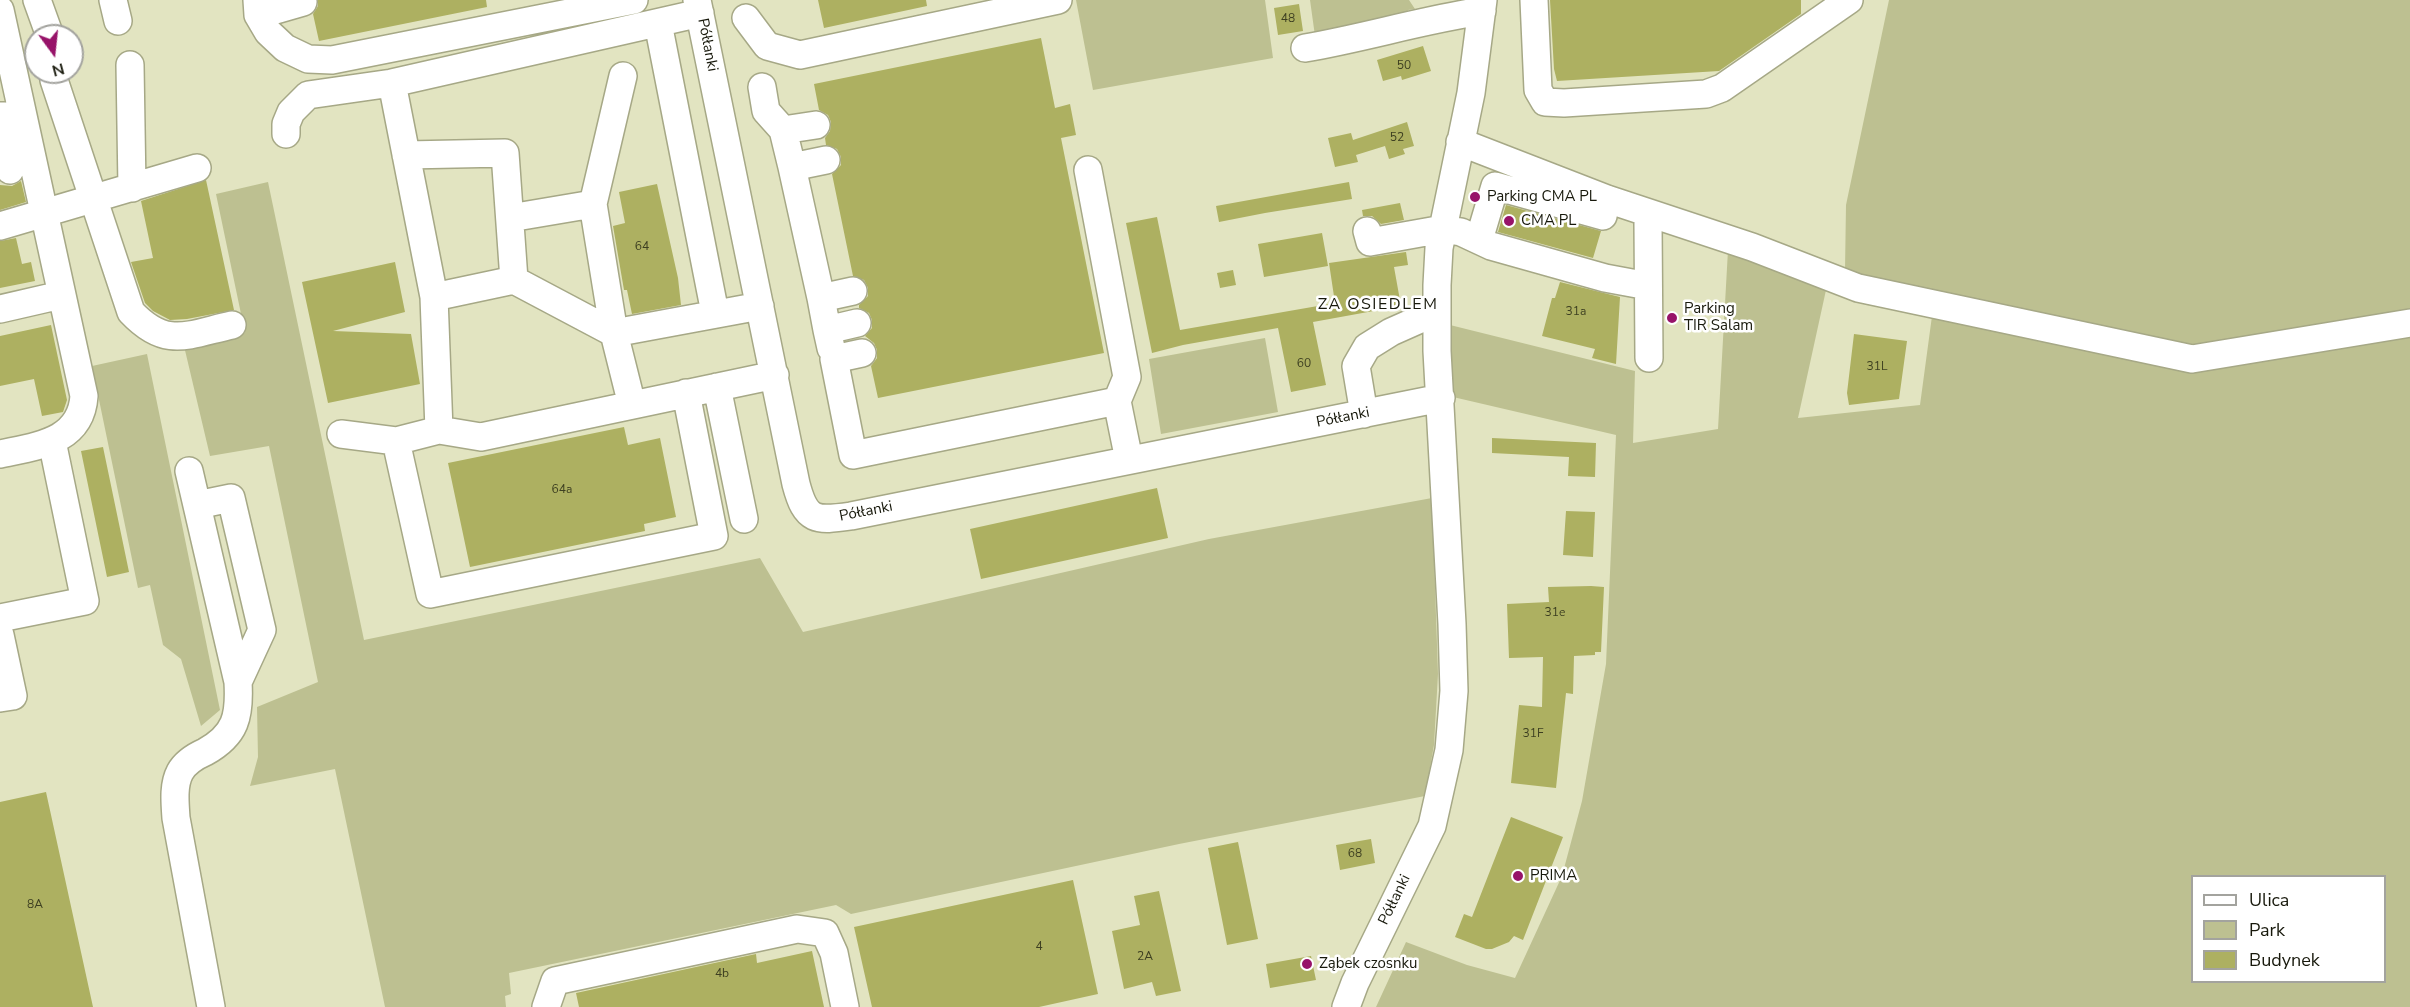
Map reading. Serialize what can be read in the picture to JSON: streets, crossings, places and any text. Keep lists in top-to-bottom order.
{
  "streets": {
    "street": ["Półłanki"]
  },
  "districts": ["ZA OSIEDLEM"],
  "places": [
    "Parking CMA PL",
    "CMA PL",
    "Parking TIR Salam",
    "PRIMA",
    "Ząbek czosnku"
  ],
  "house_numbers": [
    "48",
    "50",
    "52",
    "64",
    "31a",
    "60",
    "31L",
    "64a",
    "31e",
    "31F",
    "68",
    "8A",
    "4",
    "2A",
    "4b"
  ],
  "legend": ["Ulica", "Park", "Budynek"],
  "north": "bottom"
}
